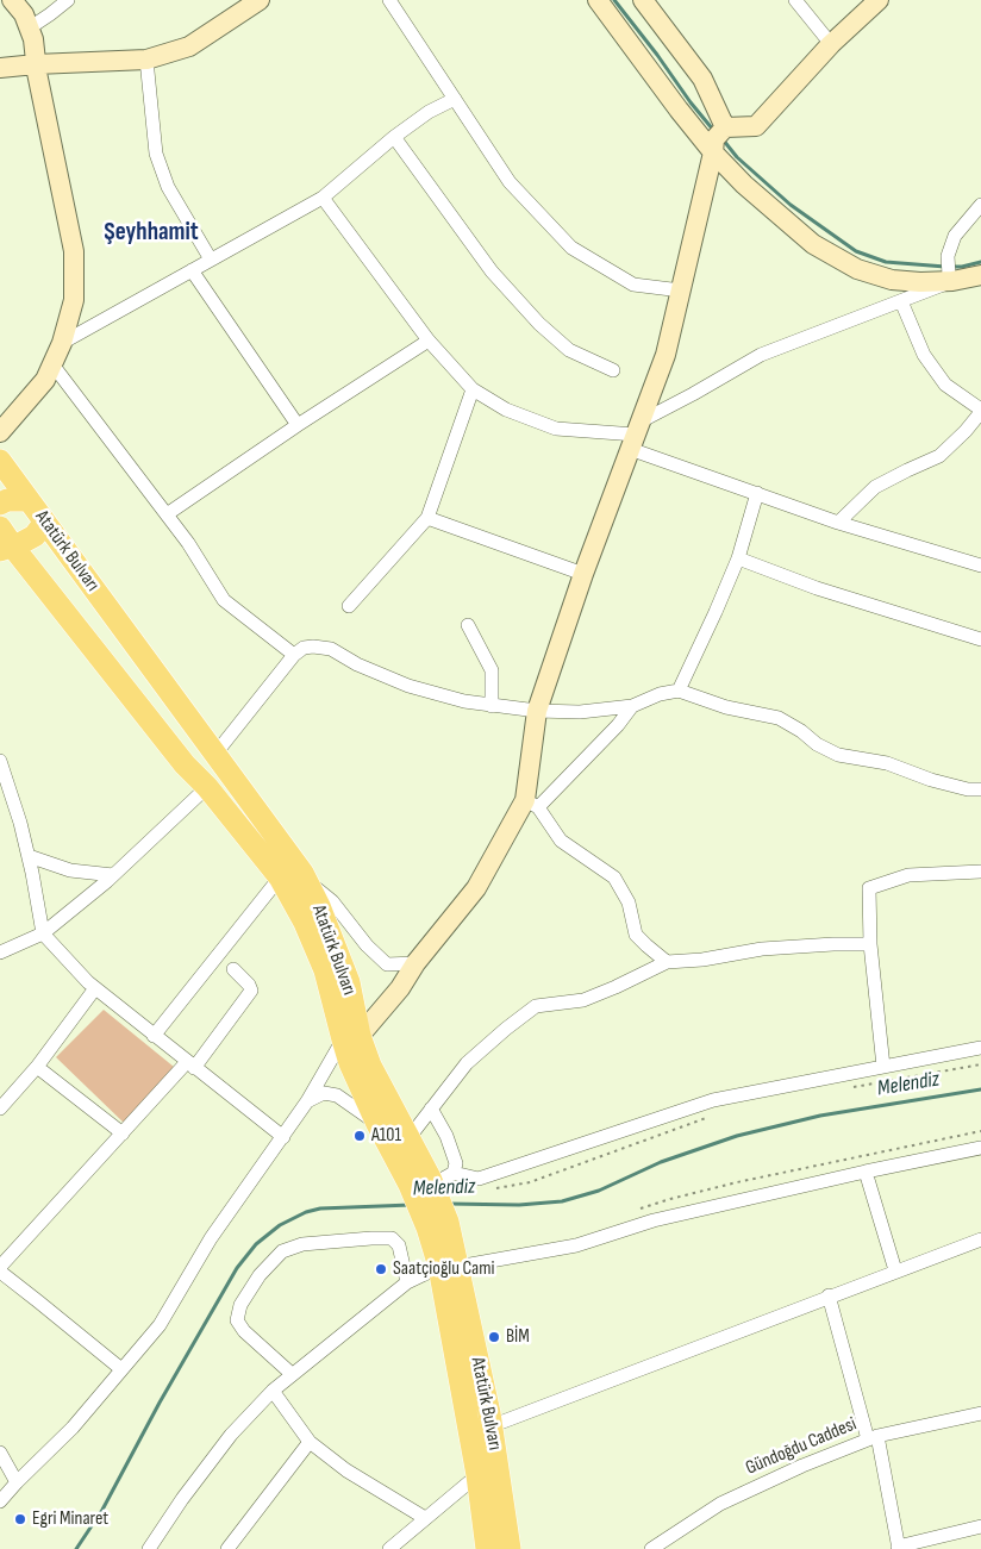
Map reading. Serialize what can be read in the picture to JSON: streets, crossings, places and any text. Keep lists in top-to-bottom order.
{
  "streets": {
    "main road": ["Atatürk Bulvarı"],
    "street": ["Gündoğdu Caddesi"]
  },
  "districts": ["Şeyhhamit"],
  "water": ["Melendiz"],
  "places": [
    "A101",
    "Saatçioğlu Cami",
    "BİM",
    "Egri Minaret"
  ]
}
